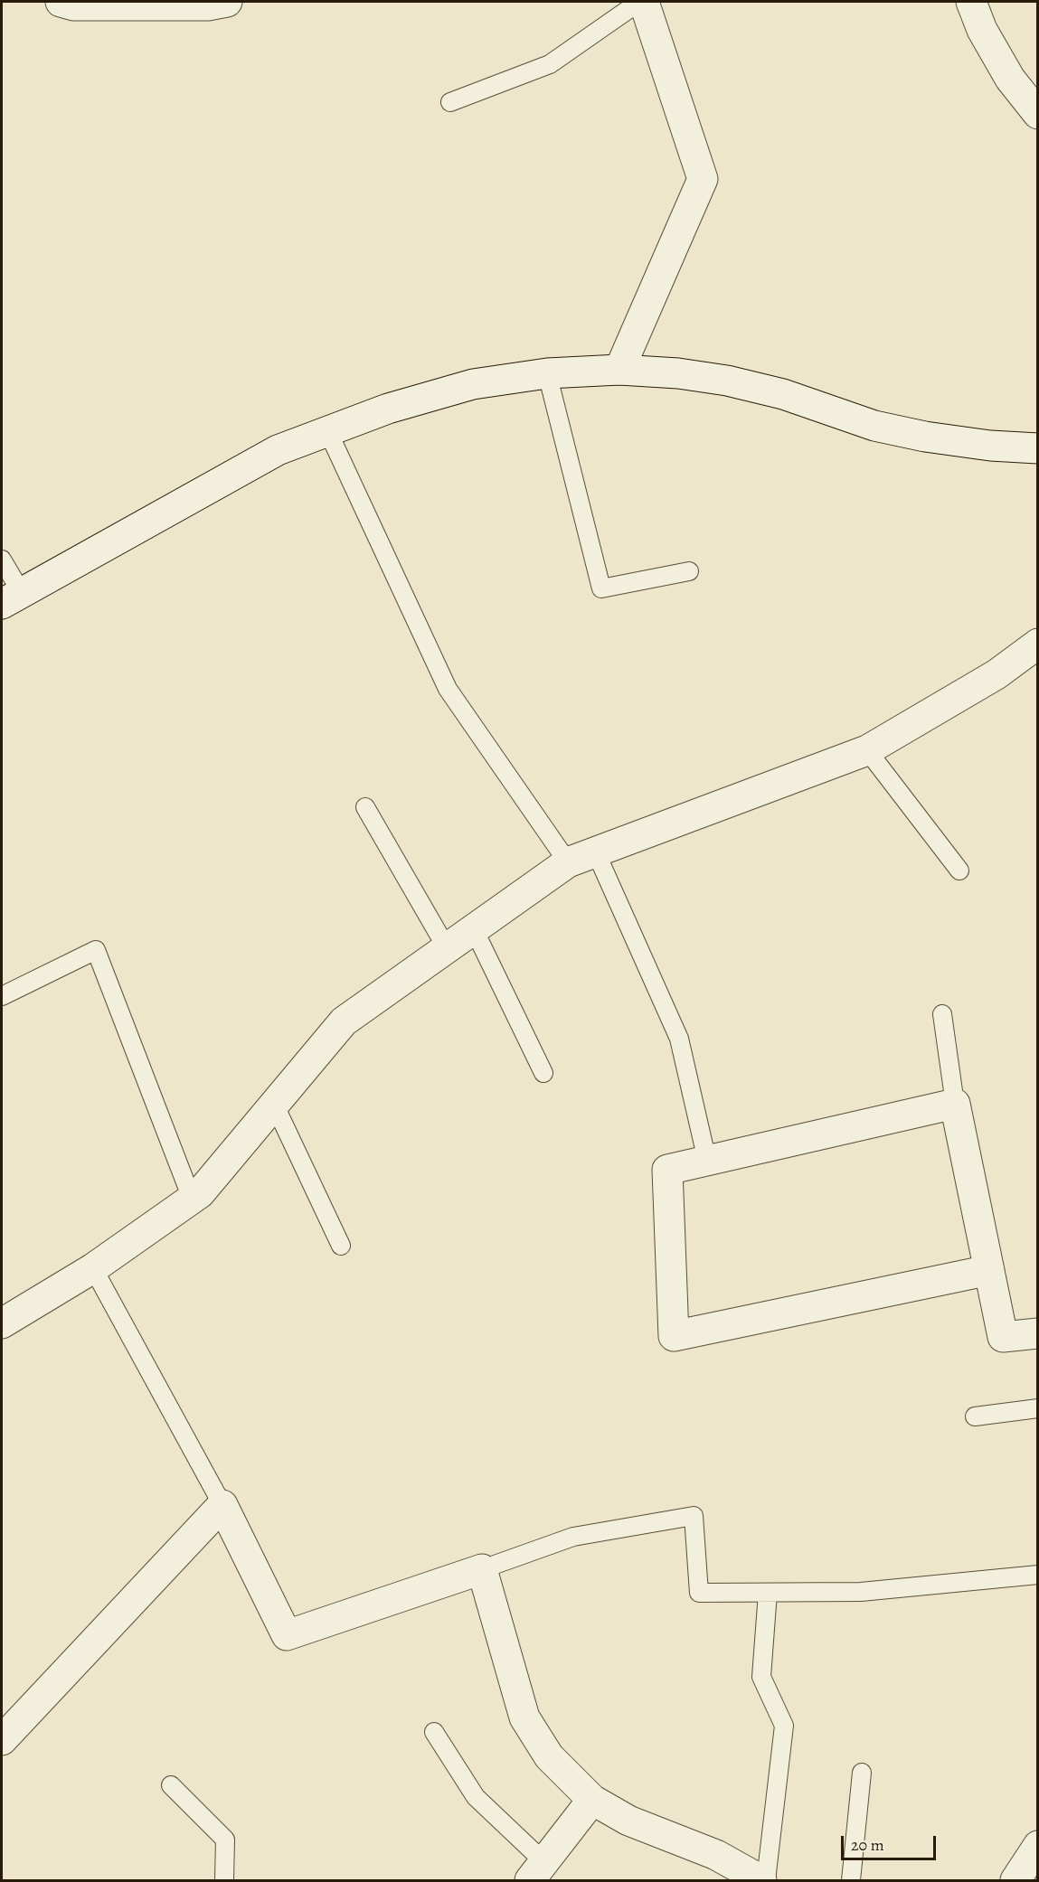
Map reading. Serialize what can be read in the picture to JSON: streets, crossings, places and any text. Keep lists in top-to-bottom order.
{
  "scale_bar": "20 m"
}
